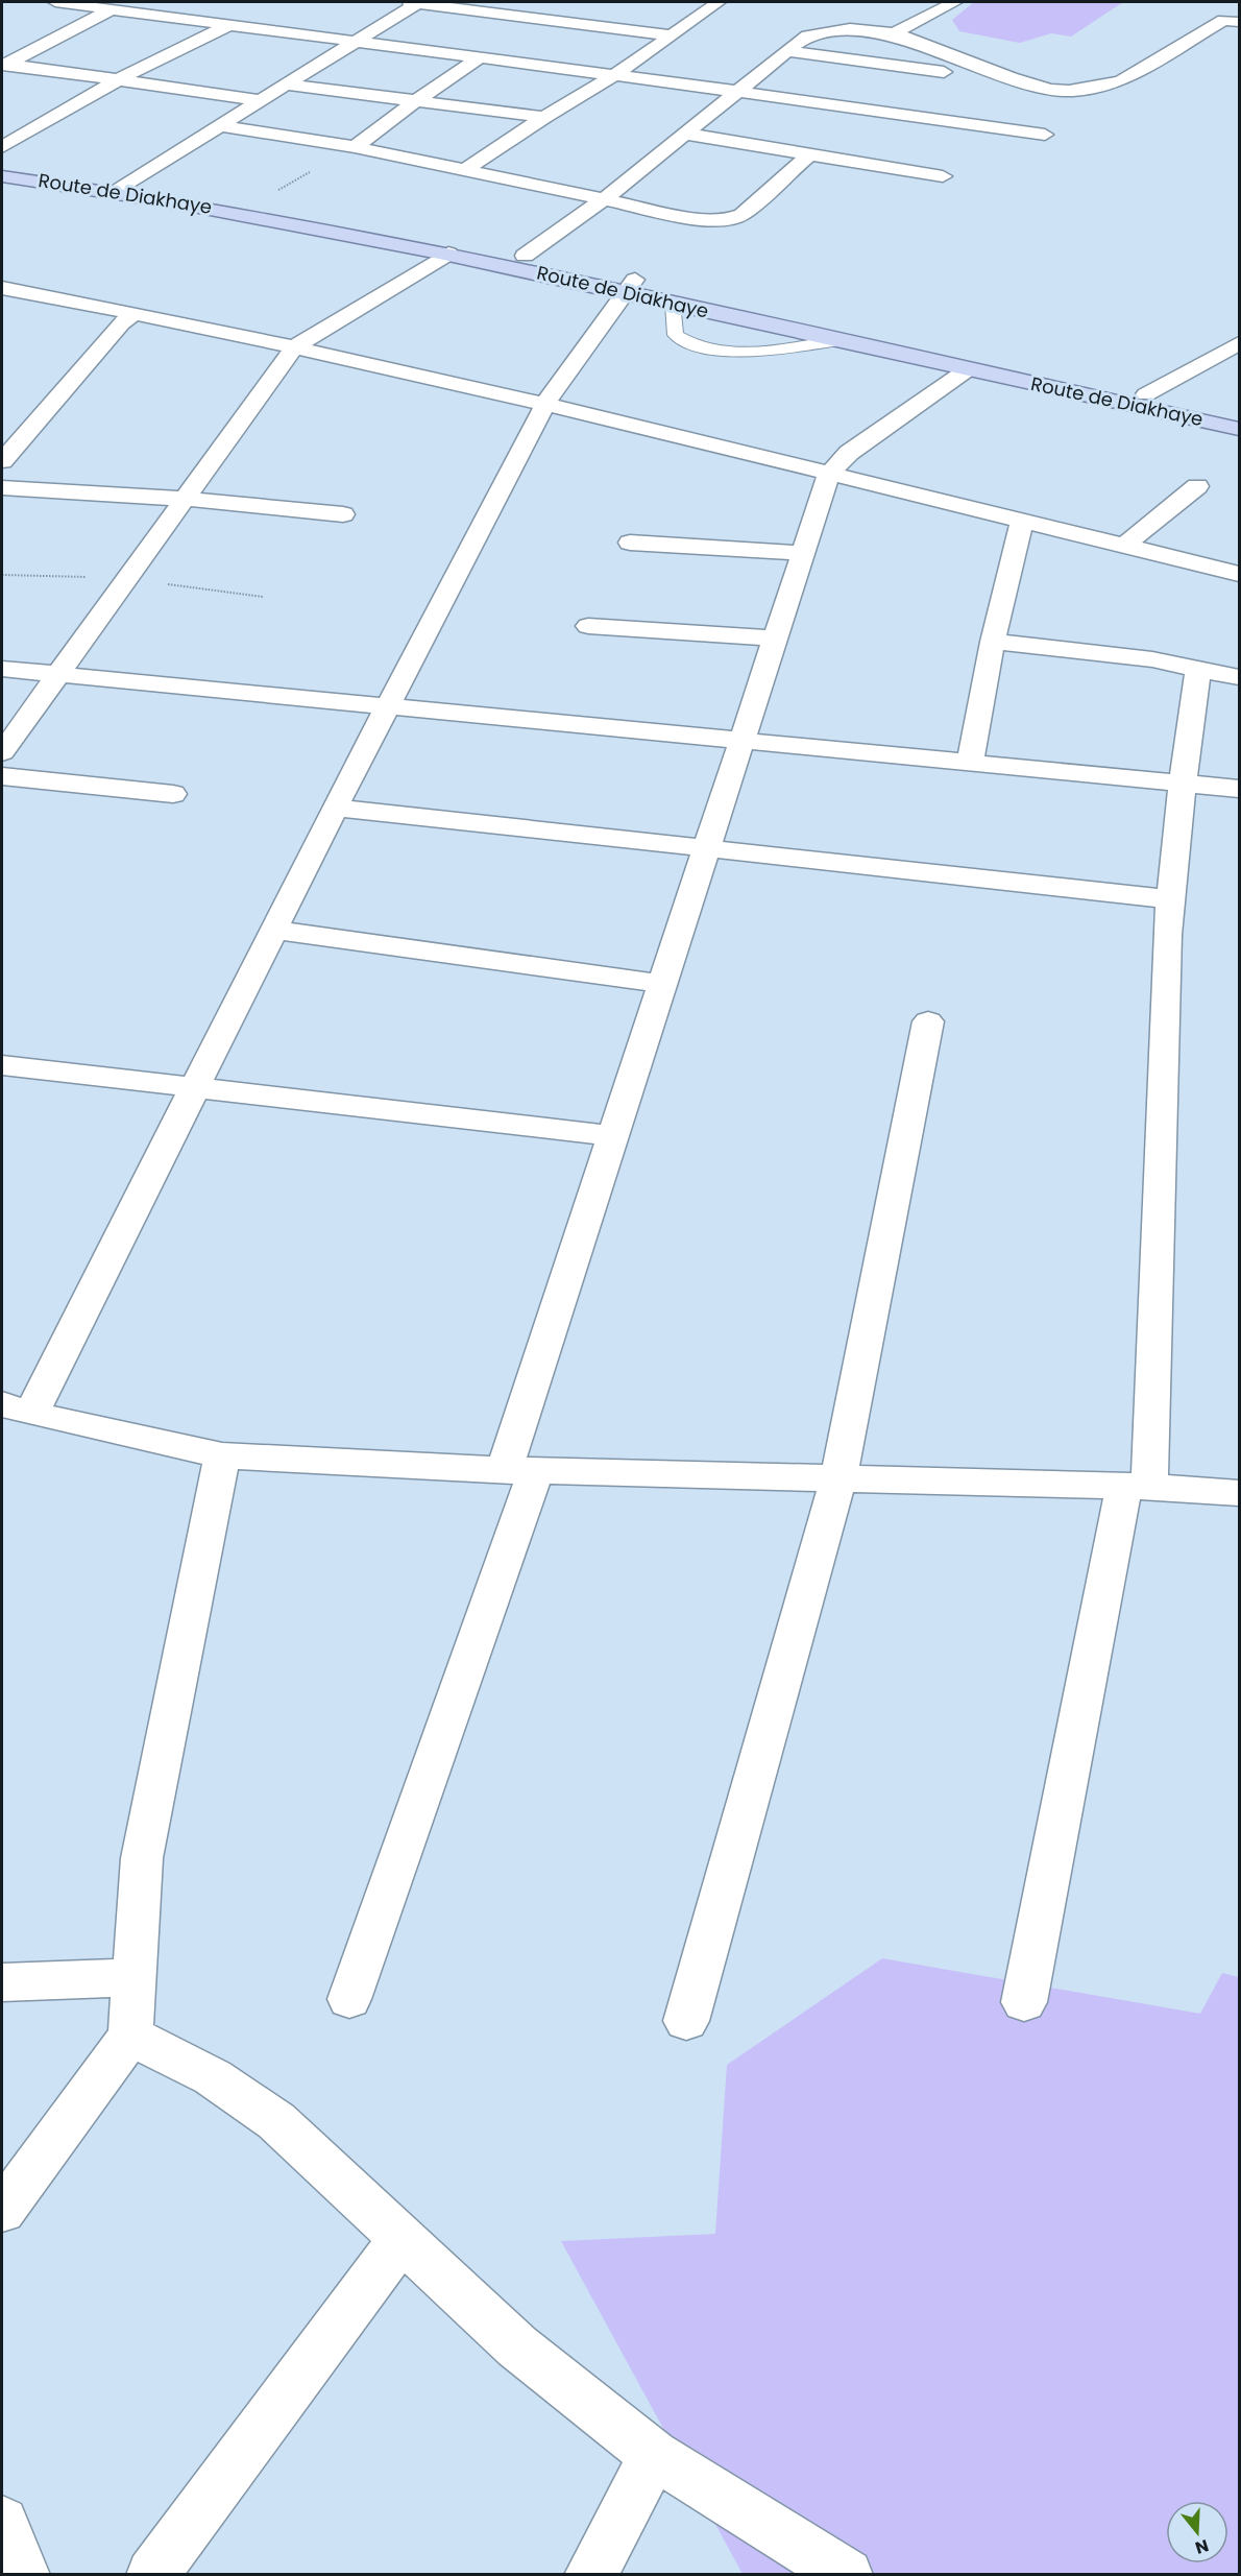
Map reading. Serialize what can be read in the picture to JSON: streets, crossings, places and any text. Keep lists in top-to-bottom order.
{
  "streets": {
    "main road": ["Route de Diakhaye"]
  },
  "north": "bottom"
}
